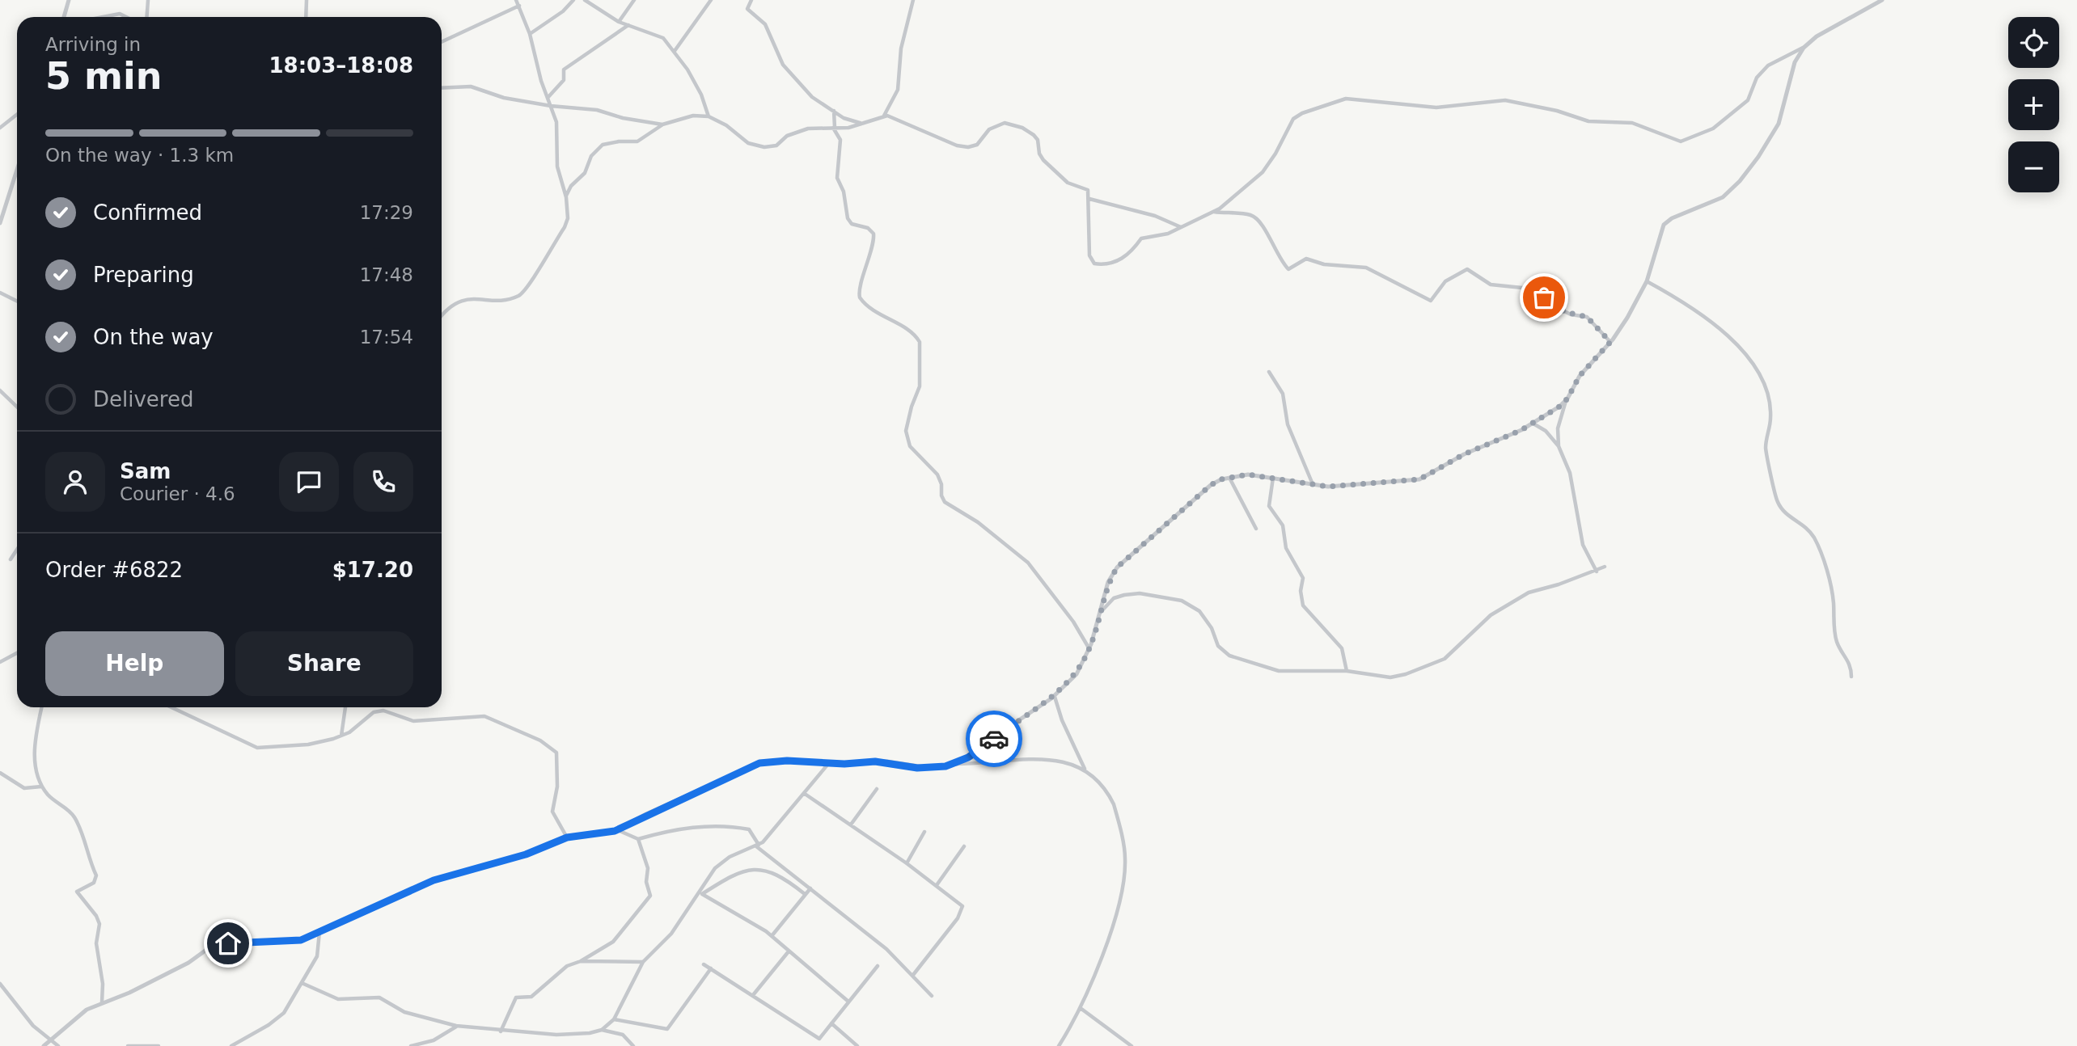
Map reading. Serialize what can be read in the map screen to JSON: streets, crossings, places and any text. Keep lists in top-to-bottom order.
{
  "page": {
    "map_buttons": ["+", "−"],
    "heading": ["5 min", "Arriving in", "18:03–18:08"],
    "panel": [
      "Sam",
      "Courier · 4.6",
      "Order #6822",
      "$17.20"
    ],
    "bar": "On the way · 1.3 km",
    "list": [
      ["Confirmed", "17:29"],
      ["Preparing", "17:48"],
      ["On the way", "17:54"],
      "Delivered"
    ],
    "buttons": ["Help", "Share"]
  }
}
